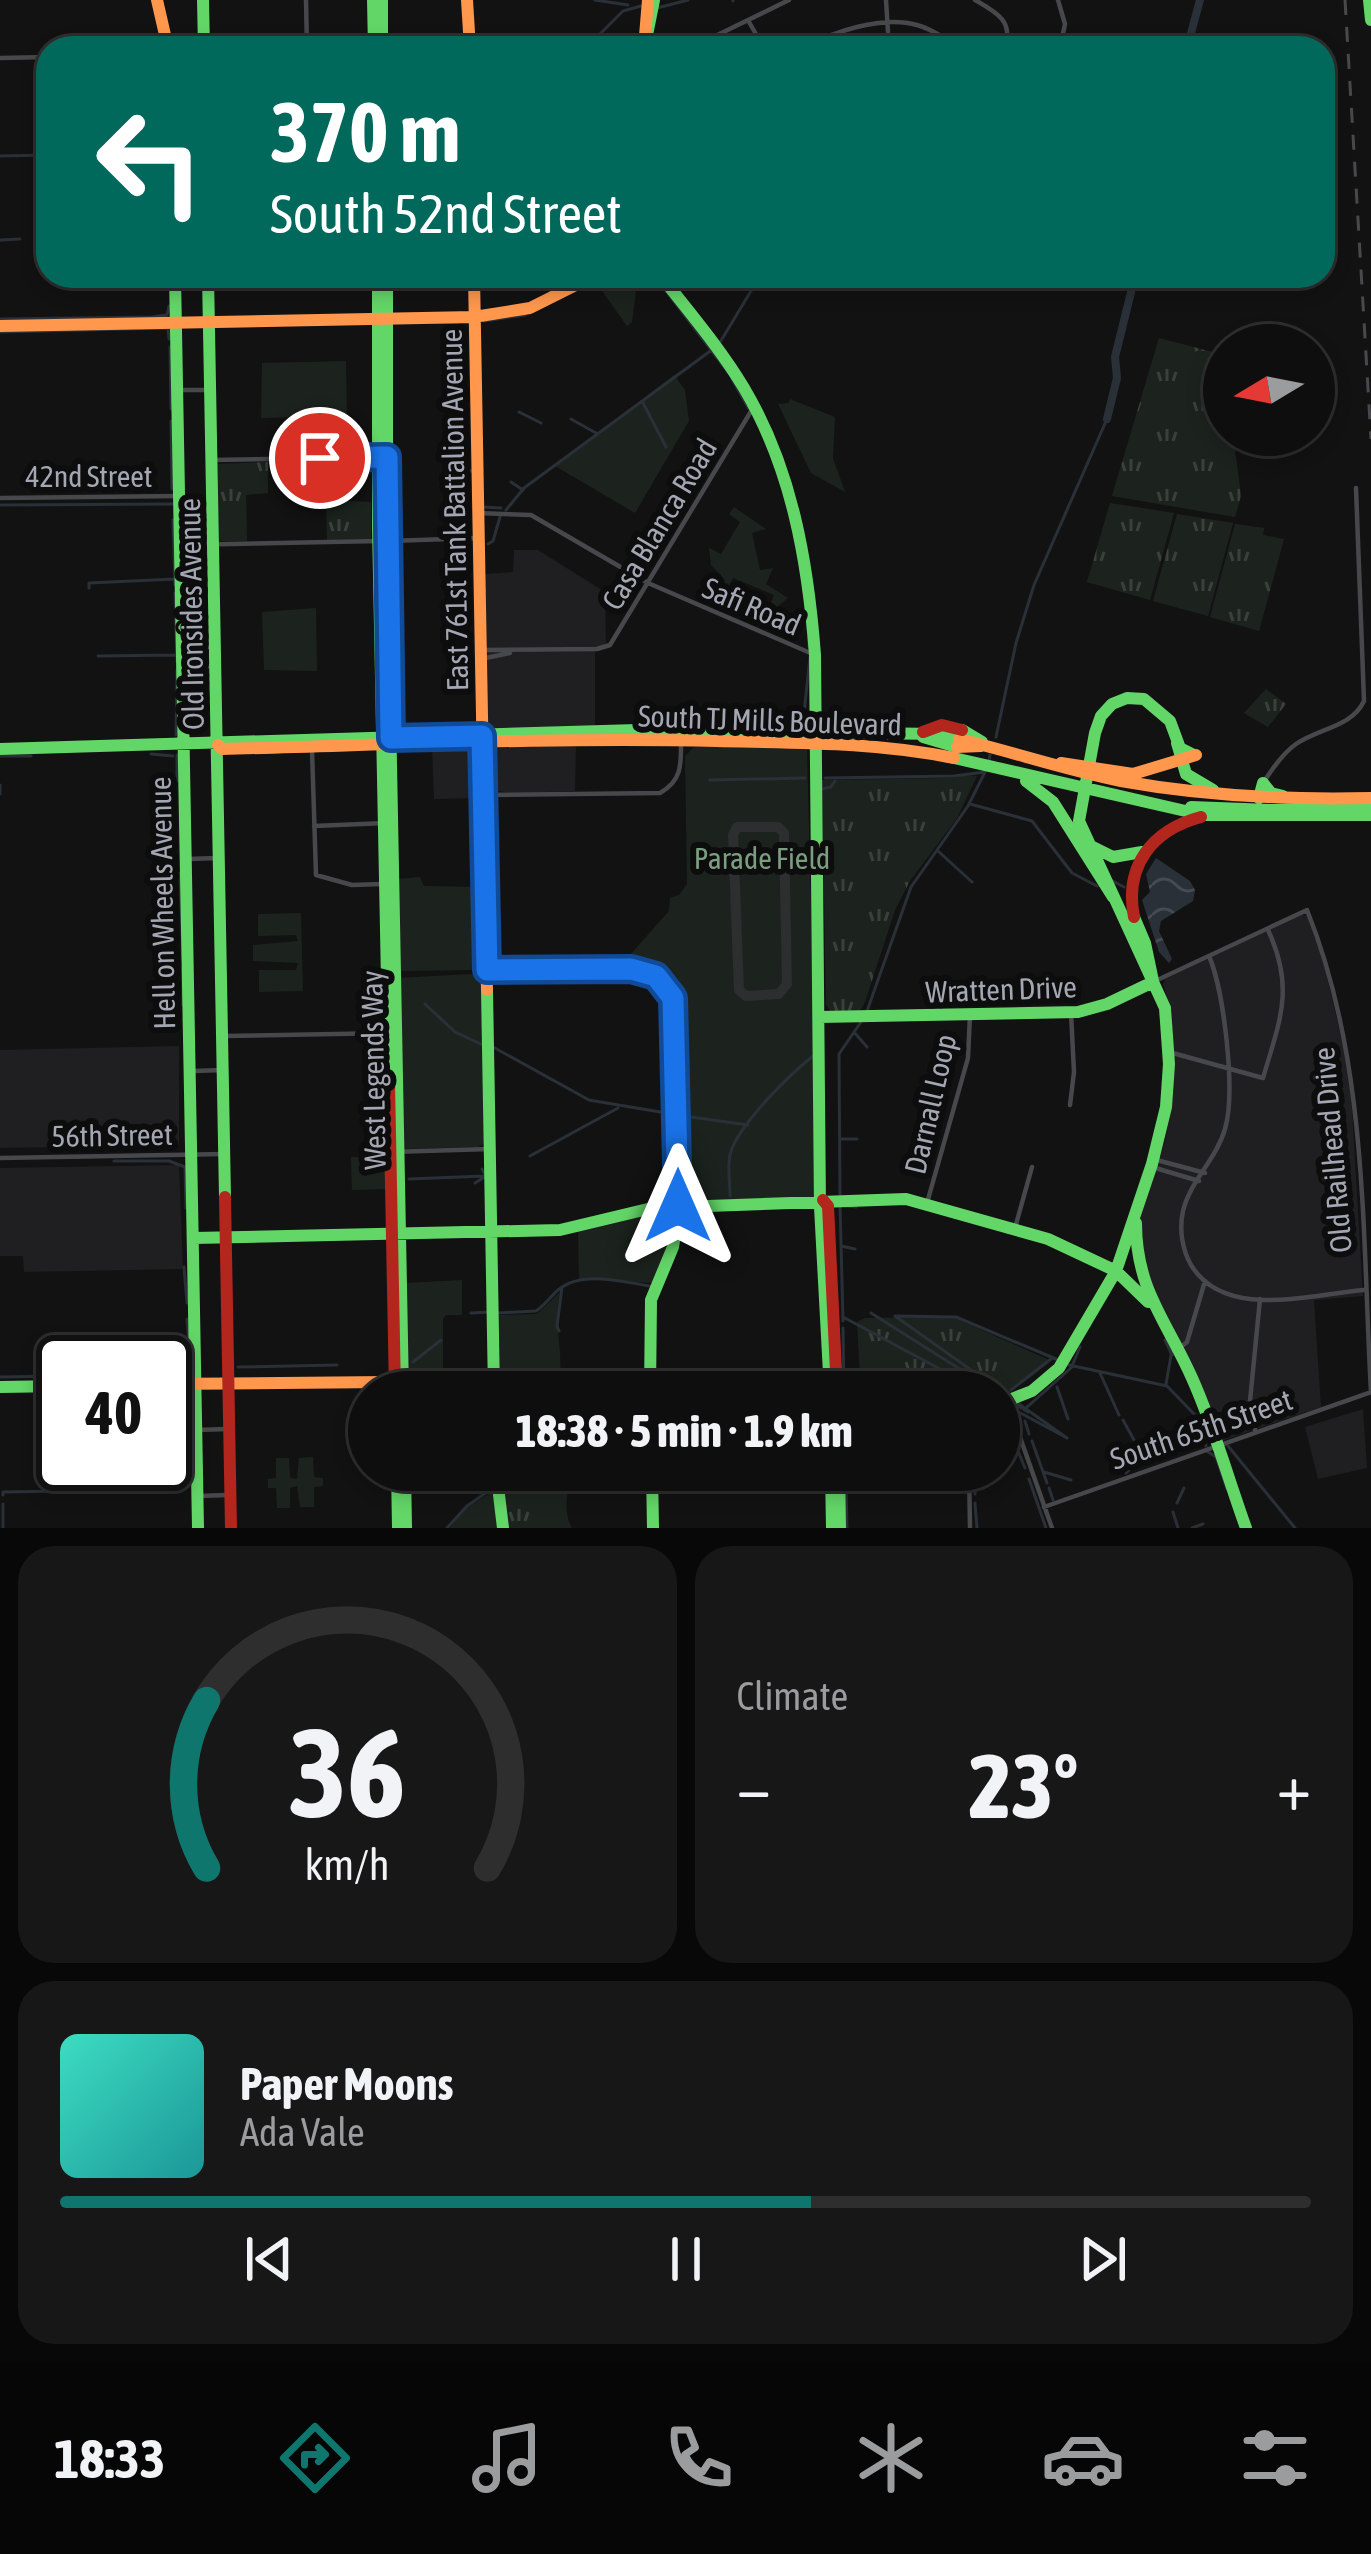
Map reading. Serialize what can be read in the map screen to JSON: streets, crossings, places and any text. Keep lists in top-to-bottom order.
{
  "streets": {
    "street": [
      "42nd Street",
      "East 761st Tank Battalion Avenue",
      "Casa Blanca Road",
      "Safi Road",
      "Old Ironsides Avenue",
      "South TJ Mills Boulevard",
      "Hell on Wheels Avenue",
      "Wratten Drive",
      "West Legends Way",
      "Darnall Loop",
      "56th Street",
      "Old Railhead Drive",
      "South 65th Street"
    ]
  },
  "crossings": [
    ["42nd Street", "Hell on Wheels Avenue"],
    ["East 761st Tank Battalion Avenue", "Casa Blanca Road"],
    ["East 761st Tank Battalion Avenue", "Safi Road"],
    ["East 761st Tank Battalion Avenue", "South TJ Mills Boulevard"],
    ["Casa Blanca Road", "Safi Road"],
    ["Old Ironsides Avenue", "South TJ Mills Boulevard"],
    ["Old Ironsides Avenue", "56th Street"],
    ["South TJ Mills Boulevard", "Hell on Wheels Avenue"],
    ["South TJ Mills Boulevard", "West Legends Way"],
    ["Hell on Wheels Avenue", "56th Street"],
    ["Wratten Drive", "Darnall Loop"],
    ["Wratten Drive", "Old Railhead Drive"],
    ["Old Railhead Drive", "South 65th Street"]
  ],
  "parks": ["Parade Field"],
  "north": "left",
  "page": {
    "turn": ["370 m", "South 52nd Street"],
    "limit": "40",
    "trip": "18:38 · 5 min · 1.9 km",
    "tile": "Climate",
    "heat": ["−", "23°", "+"],
    "song": ["Paper Moons", "Ada Vale"],
    "tabs": "18:33",
    "gauge": ["36", "km/h"]
  }
}
